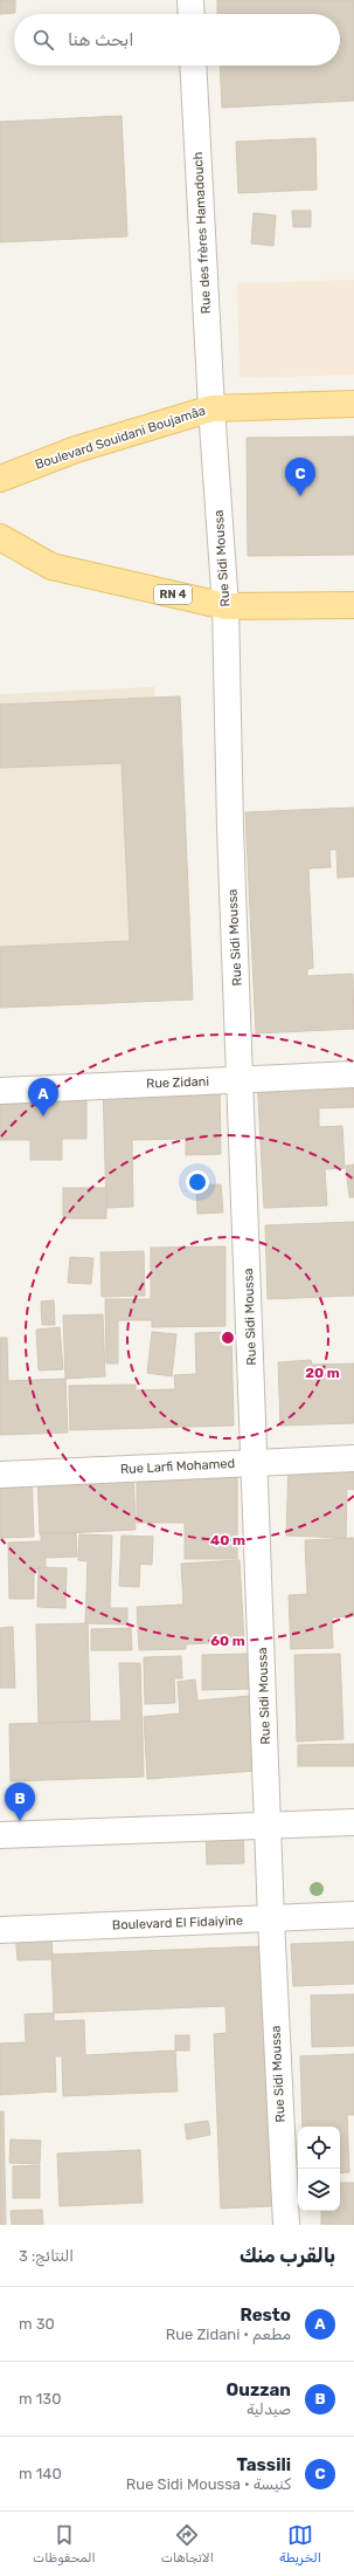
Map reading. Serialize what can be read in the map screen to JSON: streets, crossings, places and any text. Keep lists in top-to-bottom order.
{
  "streets": {
    "main road": ["Boulevard Souidani Boujamâa", "RN 4"],
    "street": [
      "Rue des frères Hamadouch",
      "Rue Sidi Moussa",
      "Rue Zidani",
      "Rue Larfi Mohamed",
      "Boulevard El Fidaiyine"
    ]
  },
  "crossings": [
    ["Rue des frères Hamadouch", "Boulevard Souidani Boujamâa"],
    ["Rue des frères Hamadouch", "Rue Sidi Moussa"],
    ["Boulevard Souidani Boujamâa", "Rue Sidi Moussa"],
    ["Rue Sidi Moussa", "RN 4"],
    ["Rue Sidi Moussa", "Rue Zidani"],
    ["Rue Sidi Moussa", "Rue Larfi Mohamed"],
    ["Rue Sidi Moussa", "Boulevard El Fidaiyine"]
  ],
  "page": {
    "search": "ابحث هنا",
    "pins": ["C", "A", "B"],
    "heading": ["بالقرب منك", "النتائج: 3"],
    "list": [
      {
        "mark": "A",
        "name": "Resto",
        "note": "مطعم · Rue Zidani",
        "value": "30 m"
      },
      {
        "mark": "B",
        "name": "Ouzzan",
        "note": "صيدلية",
        "value": "130 m"
      },
      {
        "mark": "C",
        "name": "Tassili",
        "note": "كنيسة · Rue Sidi Moussa",
        "value": "140 m"
      }
    ],
    "nav": ["الخريطة", "الاتجاهات", "المحفوظات"]
  },
  "rings": ["20 m", "40 m", "60 m"]
}
